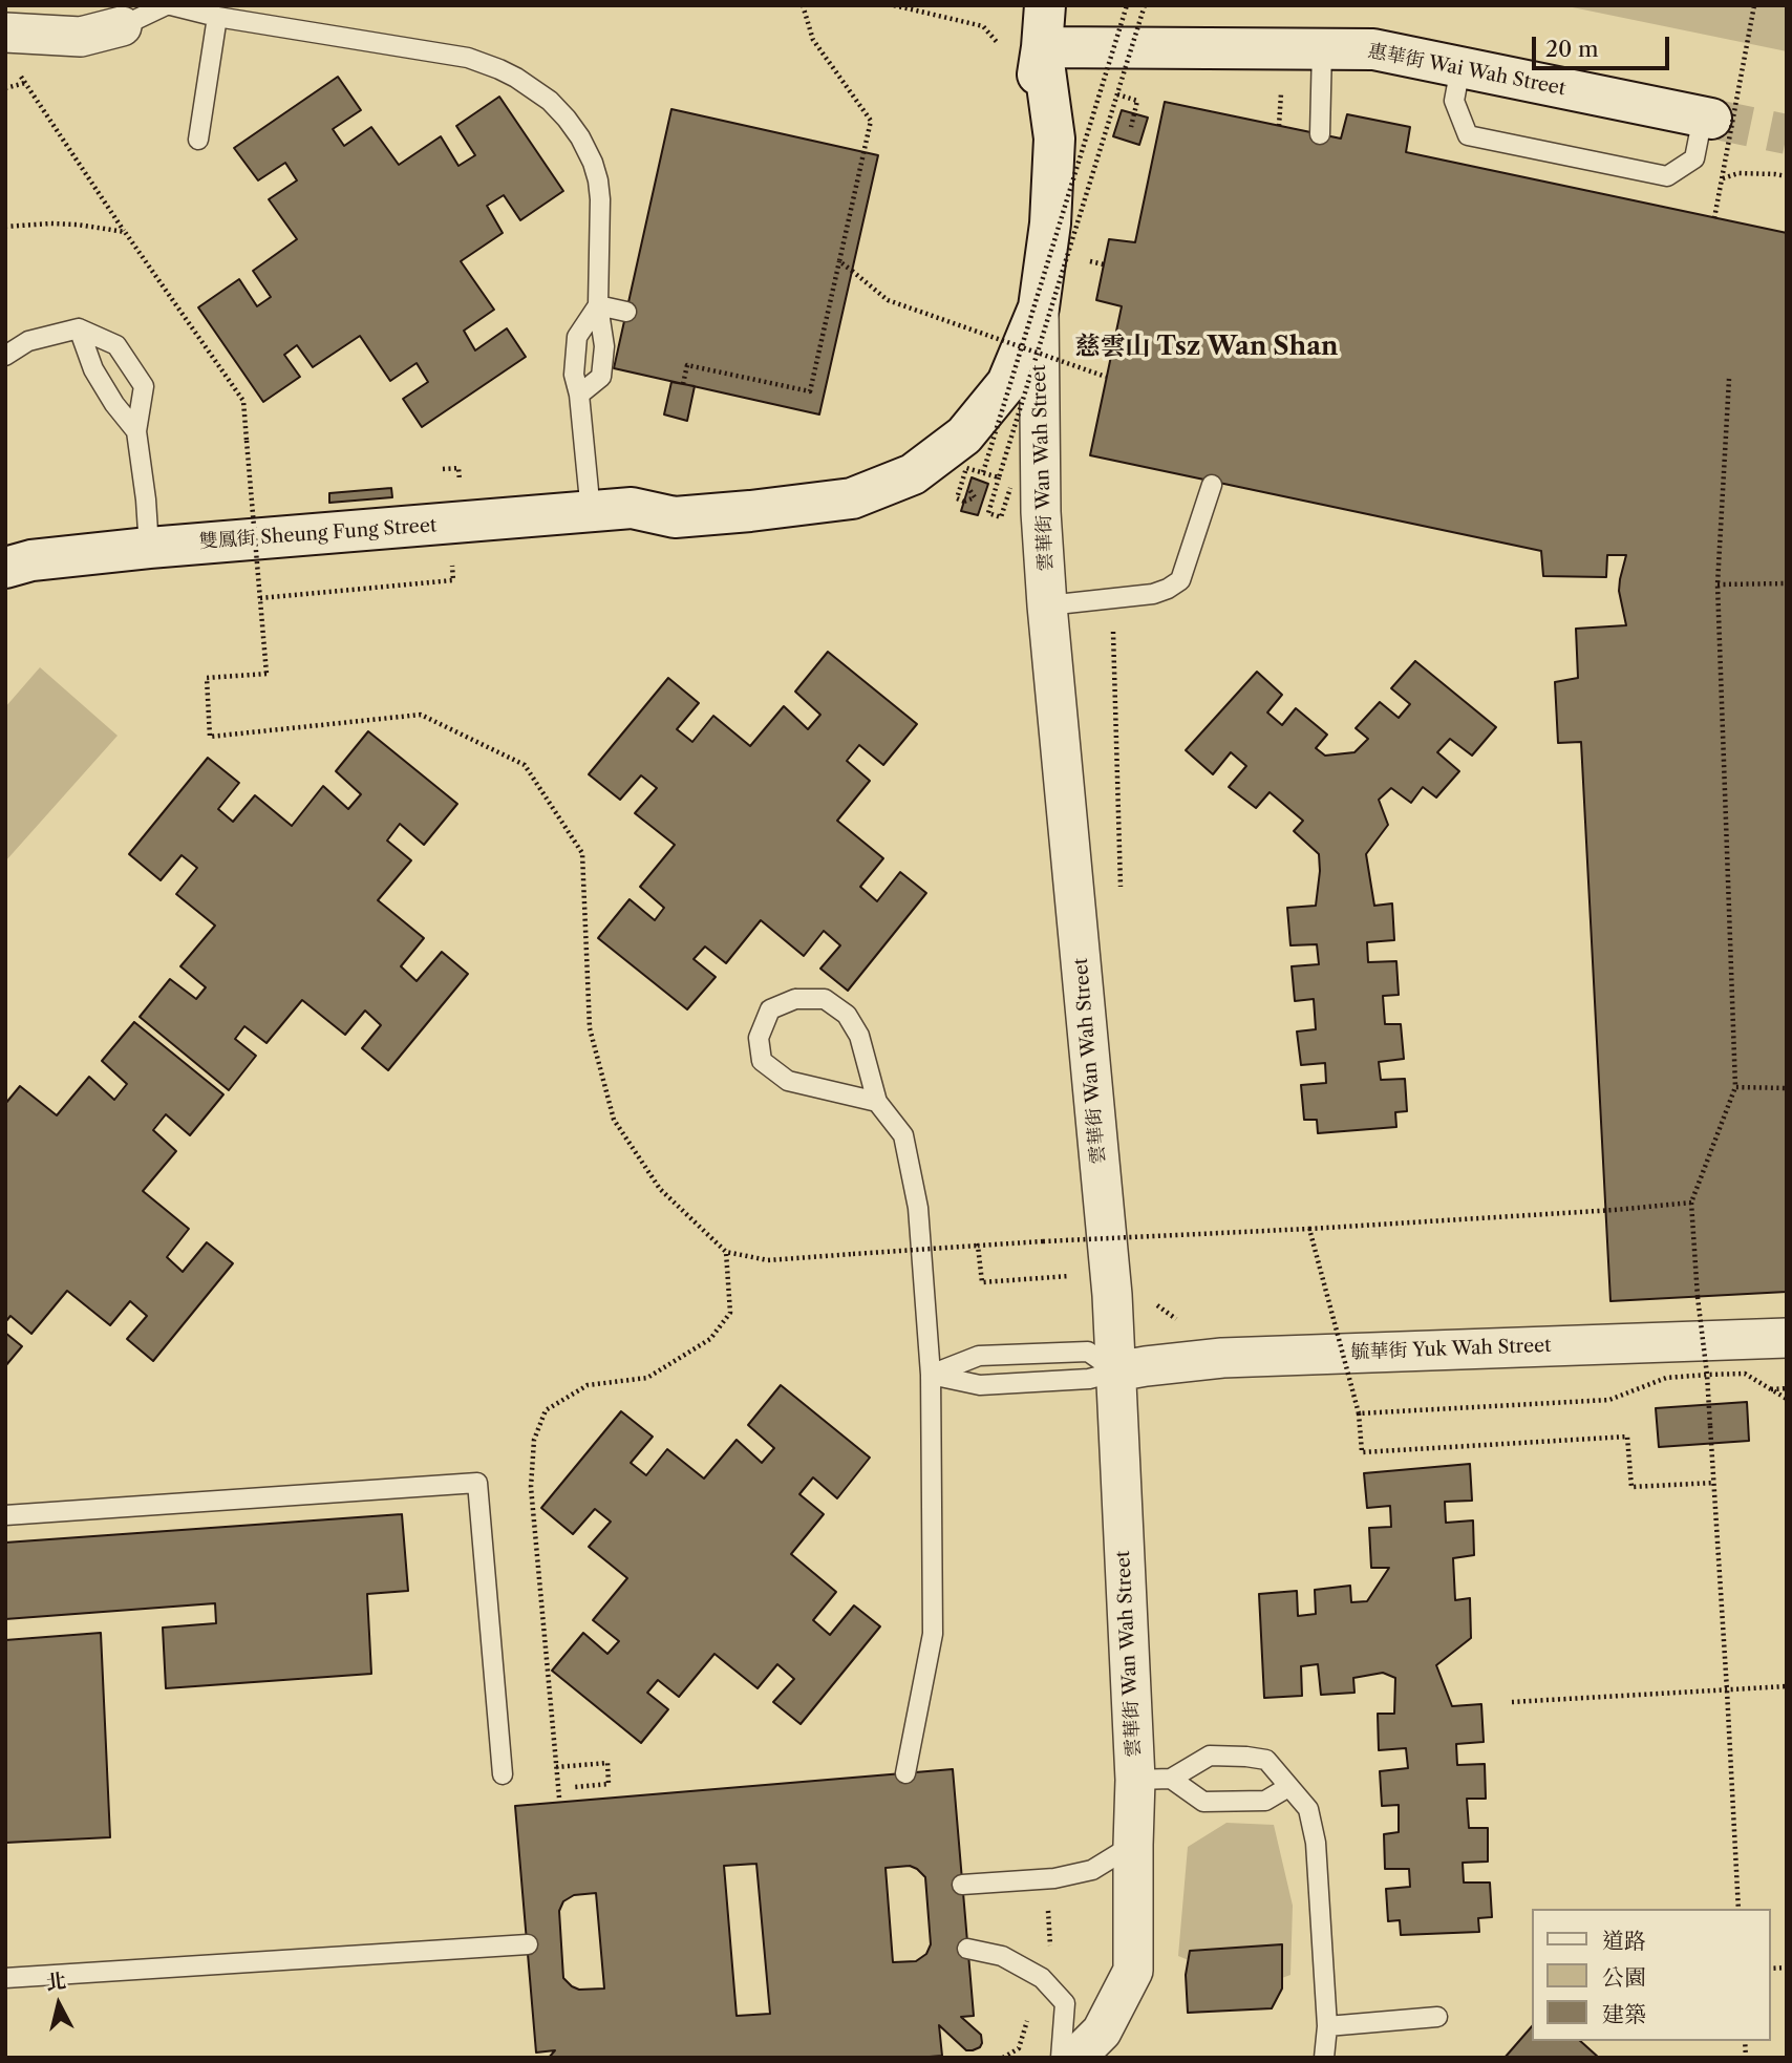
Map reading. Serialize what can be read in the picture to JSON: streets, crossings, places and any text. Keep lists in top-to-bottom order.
{
  "streets": {
    "street": [
      "惠華街 Wai Wah Street",
      "雲華街 Wan Wah Street",
      "雙鳳街 Sheung Fung Street",
      "毓華街 Yuk Wah Street"
    ]
  },
  "crossings": [
    ["惠華街 Wai Wah Street", "雲華街 Wan Wah Street"],
    ["雲華街 Wan Wah Street", "雙鳳街 Sheung Fung Street"],
    ["雲華街 Wan Wah Street", "毓華街 Yuk Wah Street"]
  ],
  "districts": ["慈雲山 Tsz Wan Shan"],
  "legend": ["道路", "公園", "建築"],
  "scale_bar": "20 m",
  "north": "top"
}
